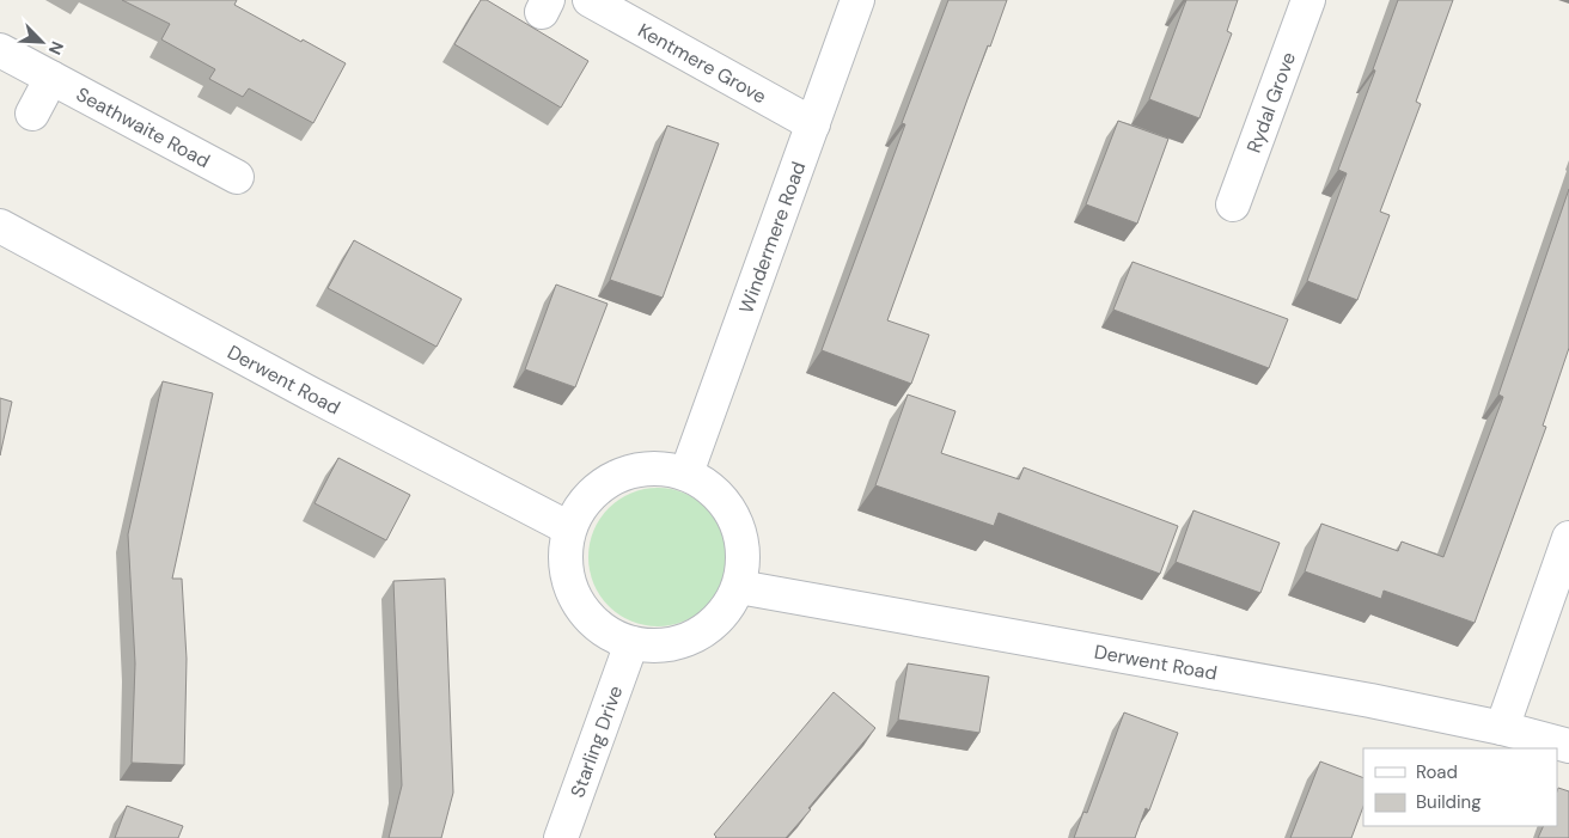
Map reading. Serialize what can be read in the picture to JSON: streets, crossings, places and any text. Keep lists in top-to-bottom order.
{
  "streets": {
    "street": [
      "Kentmere Grove",
      "Rydal Grove",
      "Seathwaite Road",
      "Windermere Road",
      "Derwent Road",
      "Starling Drive"
    ]
  },
  "crossings": [
    ["Kentmere Grove", "Windermere Road"],
    ["Windermere Road", "Derwent Road"],
    ["Windermere Road", "Starling Drive"],
    ["Derwent Road", "Starling Drive"]
  ],
  "legend": ["Road", "Building"],
  "north": "bottom right"
}
